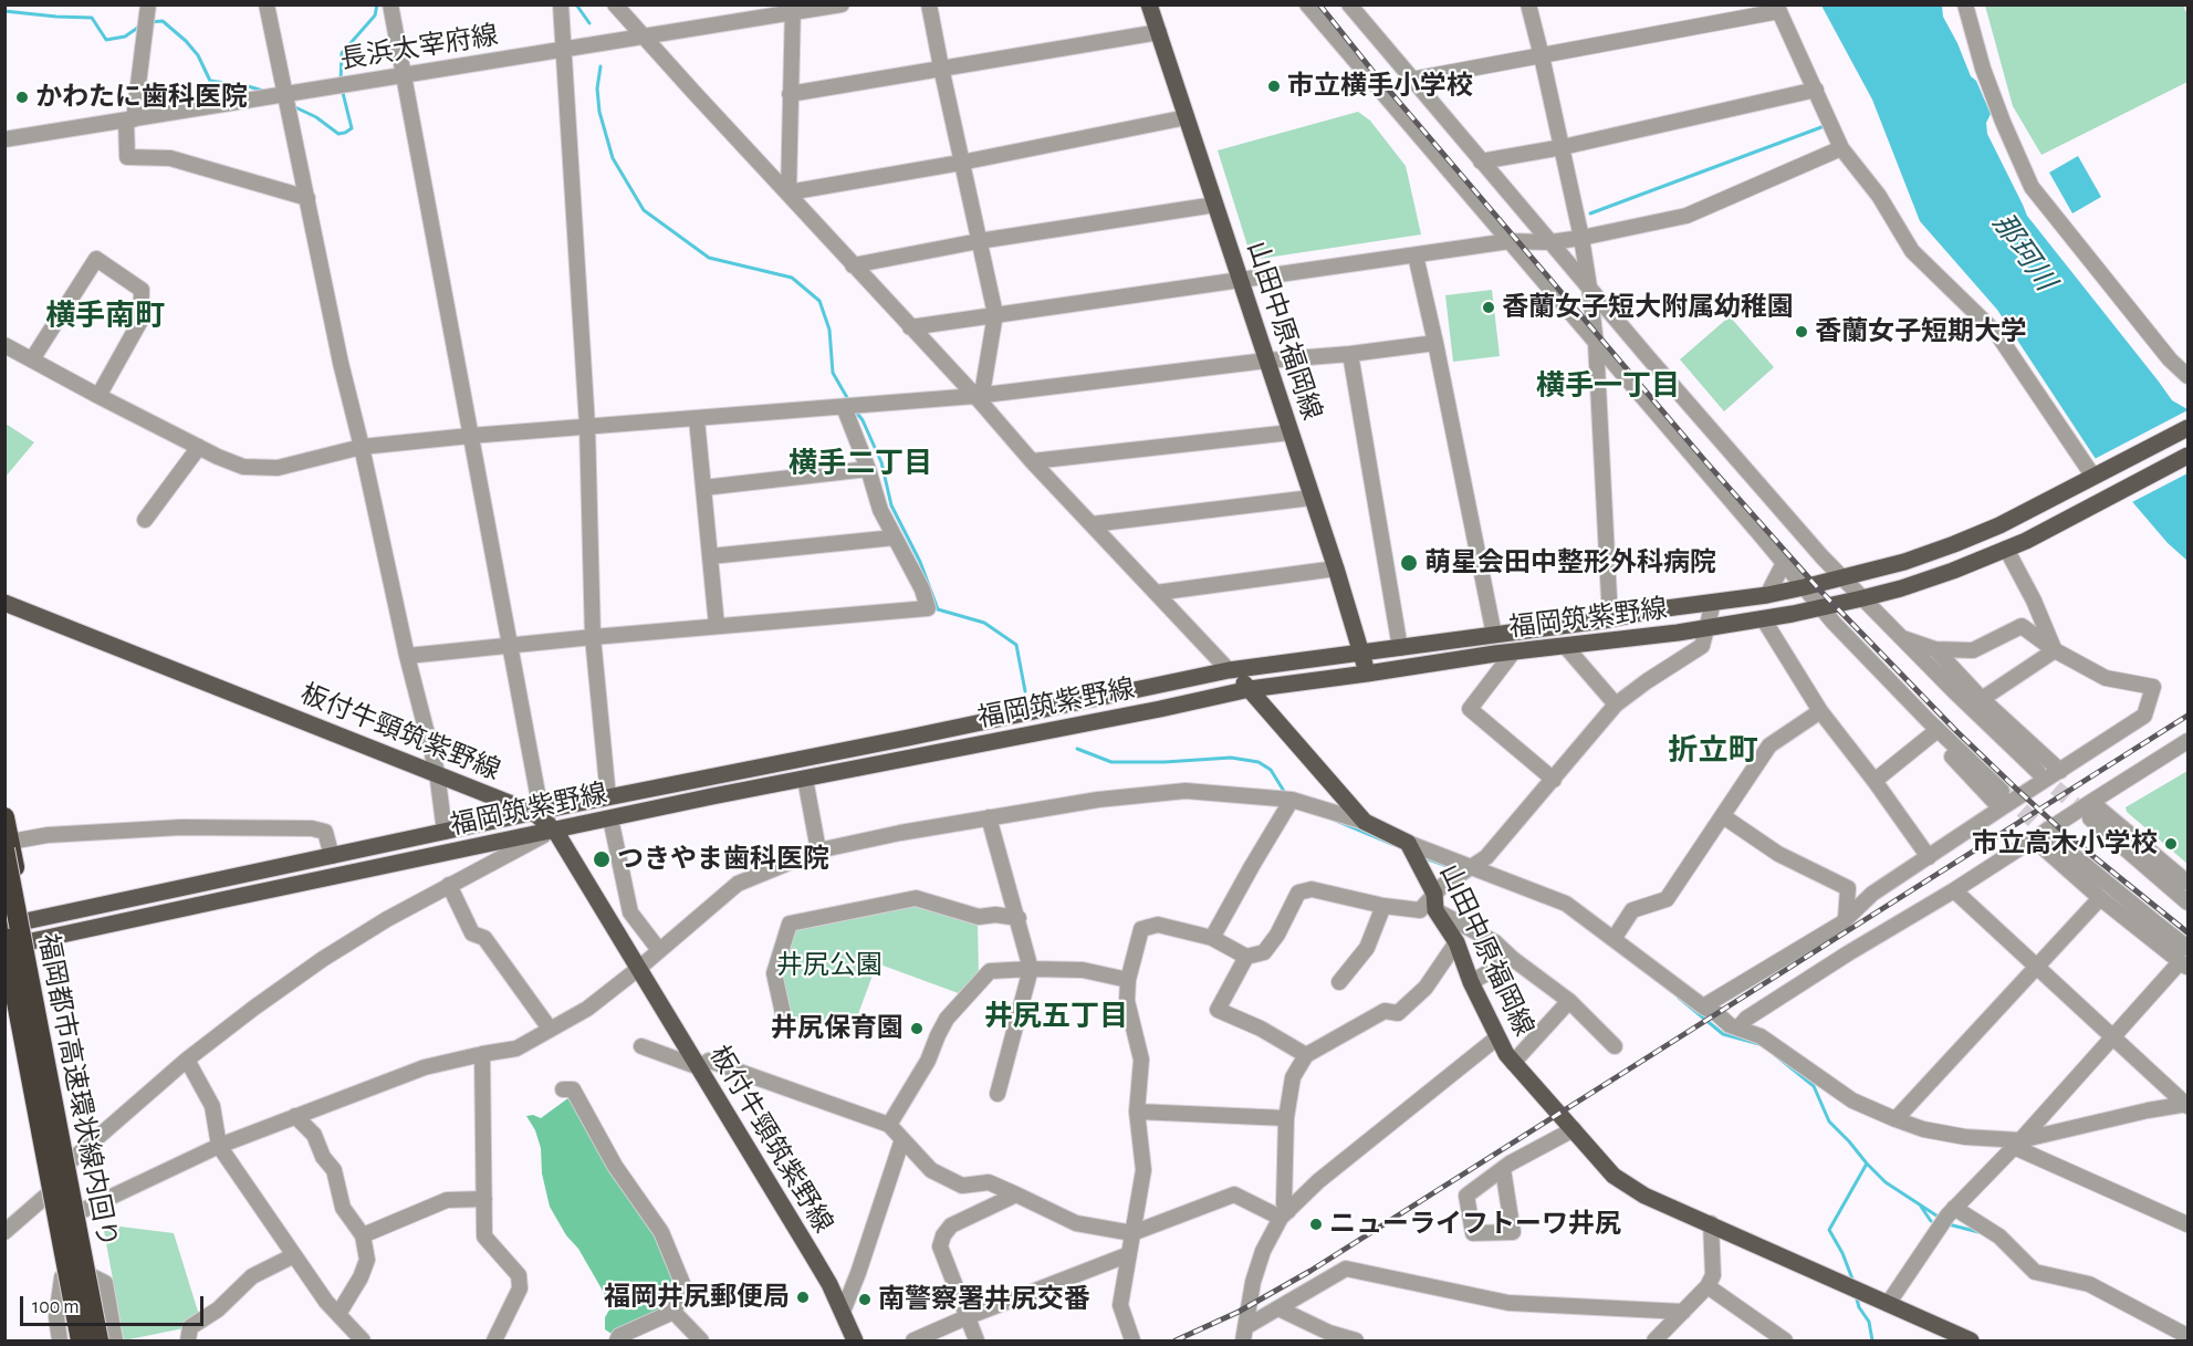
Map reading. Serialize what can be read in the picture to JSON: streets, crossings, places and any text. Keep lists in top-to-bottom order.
{
  "streets": {
    "highway": ["福岡都市高速環状線内回り"],
    "main road": ["山田中原福岡線", "福岡筑紫野線", "板付牛頸筑紫野線"],
    "street": ["長浜太宰府線"]
  },
  "crossings": [
    ["山田中原福岡線", "福岡筑紫野線"],
    ["福岡筑紫野線", "板付牛頸筑紫野線"]
  ],
  "districts": [
    "横手南町",
    "横手一丁目",
    "横手二丁目",
    "折立町",
    "井尻五丁目"
  ],
  "water": ["那珂川"],
  "parks": ["井尻公園"],
  "places": [
    "市立横手小学校",
    "かわたに歯科医院",
    "香蘭女子短大附属幼稚園",
    "香蘭女子短期大学",
    "萌星会田中整形外科病院",
    "市立高木小学校",
    "つきやま歯科医院",
    "井尻保育園",
    "ニューライフトーワ井尻",
    "福岡井尻郵便局",
    "南警察署井尻交番"
  ],
  "scale_bar": "100 m"
}
